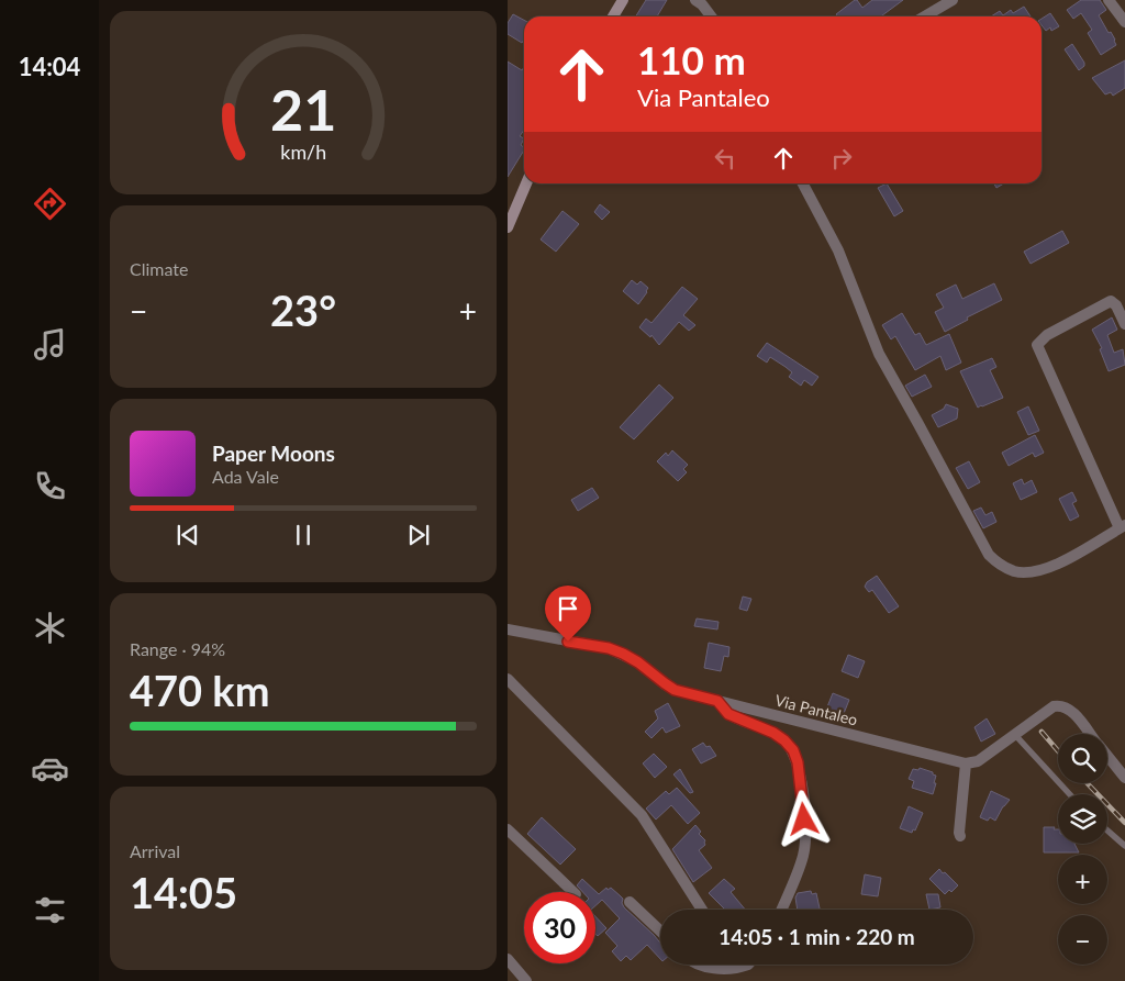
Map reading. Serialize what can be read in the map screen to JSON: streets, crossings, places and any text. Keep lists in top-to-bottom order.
{
  "streets": {
    "street": ["Via Pantaleo"]
  },
  "page": {
    "tabs": "14:04",
    "turn": ["110 m", "Via Pantaleo"],
    "tile": [
      "Climate",
      ["Range · 94%", "470 km"],
      ["Arrival", "14:05"]
    ],
    "heat": ["−", "23°", "+"],
    "song": ["Paper Moons", "Ada Vale"],
    "map_buttons": ["+", "−"],
    "limit": "30",
    "trip": "14:05 · 1 min · 220 m",
    "gauge": ["21", "km/h"]
  }
}
